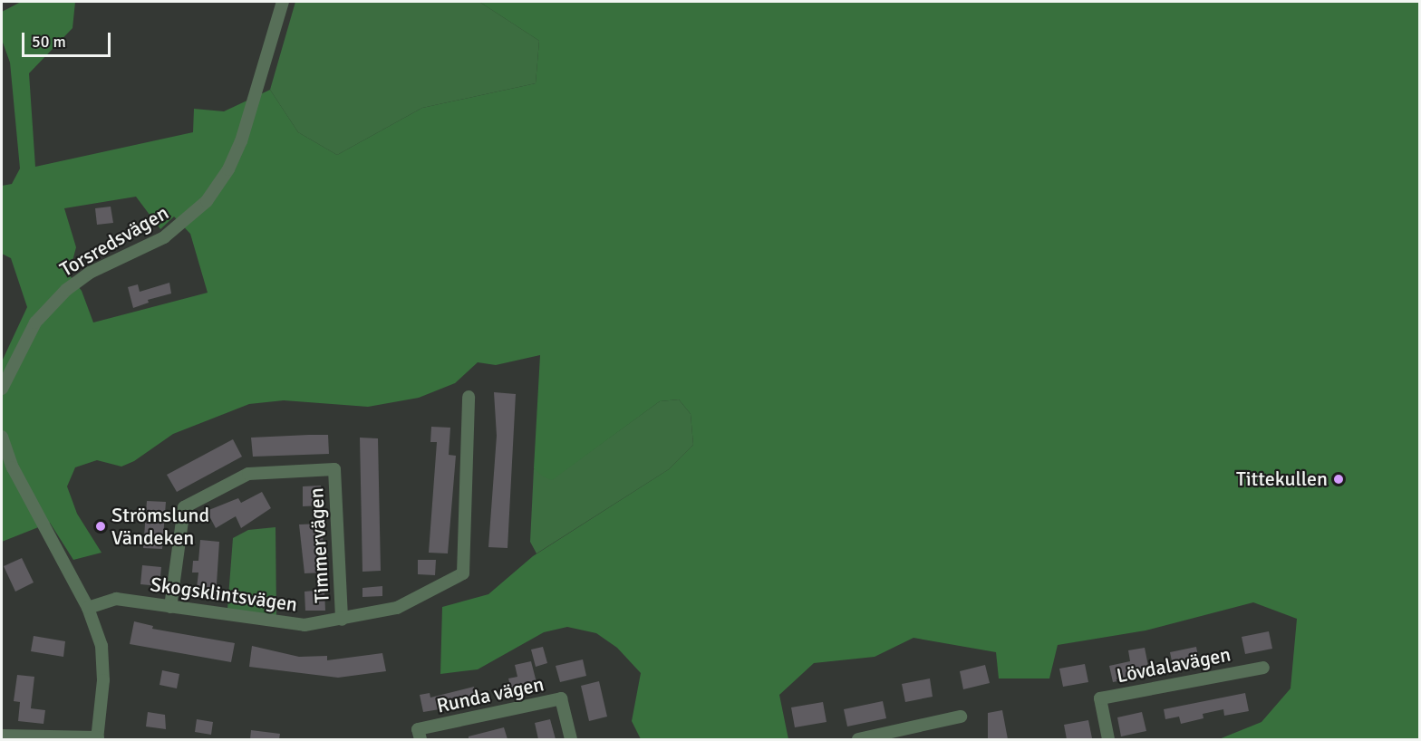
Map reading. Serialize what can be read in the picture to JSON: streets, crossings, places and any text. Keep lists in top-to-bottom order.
{
  "streets": {
    "street": [
      "Torsredsvägen",
      "Timmervägen",
      "Skogsklintsvägen",
      "Lövdalavägen",
      "Runda vägen"
    ]
  },
  "crossings": [
    ["Timmervägen", "Skogsklintsvägen"]
  ],
  "places": ["Tittekullen", "Strömslund Vändeken"],
  "scale_bar": "50 m"
}
